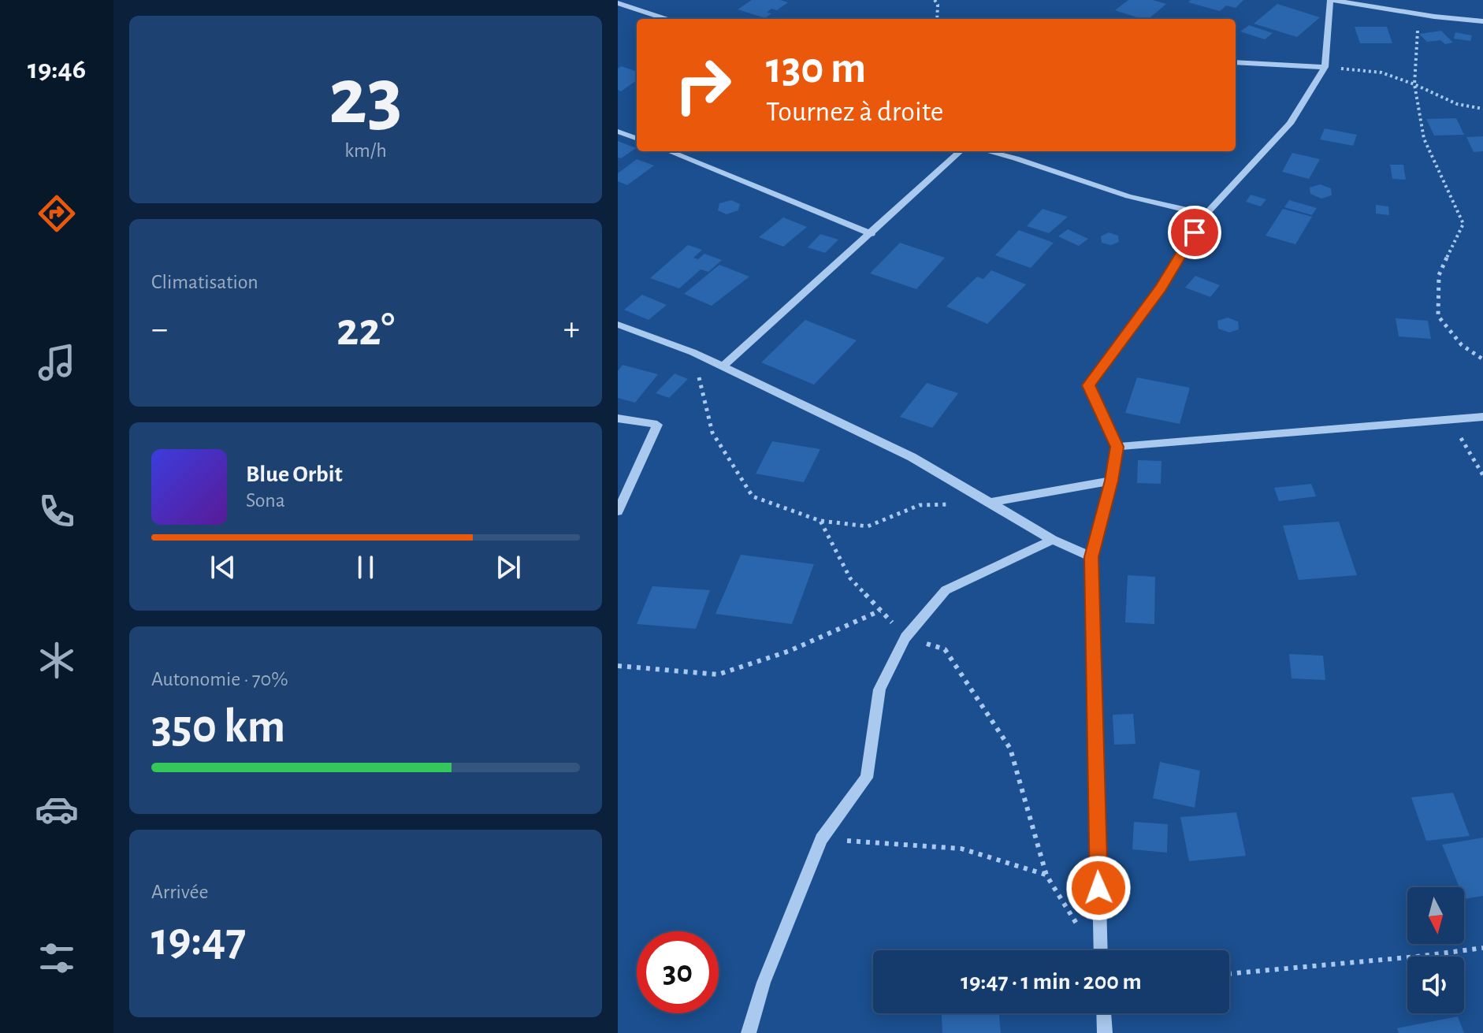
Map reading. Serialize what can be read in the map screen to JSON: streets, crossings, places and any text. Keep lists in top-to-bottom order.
{
  "north": "bottom",
  "page": {
    "tabs": "19:46",
    "tile": [
      ["23", "km/h"],
      "Climatisation",
      ["Autonomie · 70%", "350 km"],
      ["Arrivée", "19:47"]
    ],
    "turn": ["130 m", "Tournez à droite"],
    "heat": ["−", "22°", "+"],
    "song": ["Blue Orbit", "Sona"],
    "limit": "30",
    "trip": "19:47 · 1 min · 200 m"
  }
}
